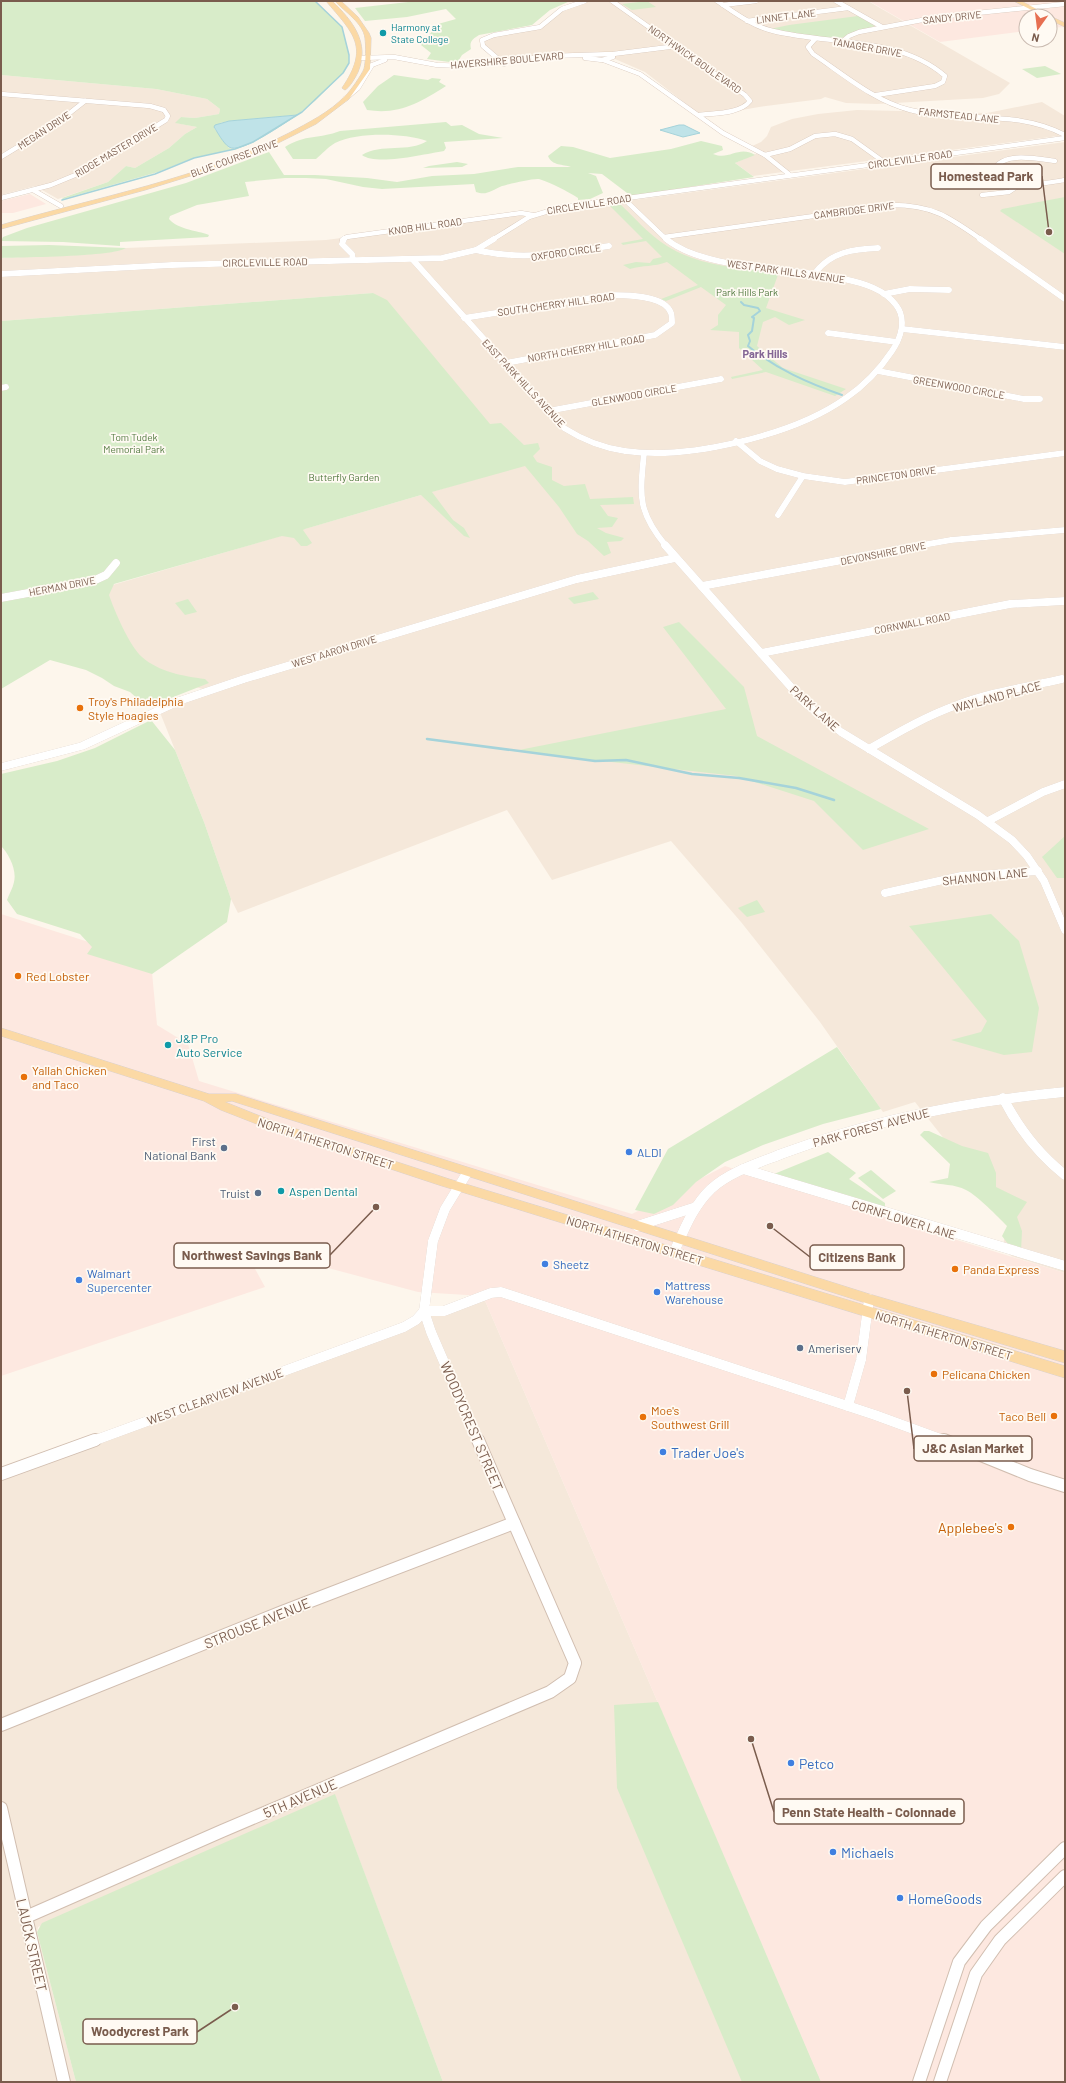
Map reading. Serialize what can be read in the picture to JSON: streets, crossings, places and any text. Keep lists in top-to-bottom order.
{
  "streets": {
    "main road": ["BLUE COURSE DRIVE", "NORTH ATHERTON STREET"],
    "street": [
      "LINNET LANE",
      "SANDY DRIVE",
      "TANAGER DRIVE",
      "NORTHWICK BOULEVARD",
      "HAVERSHIRE BOULEVARD",
      "FARMSTEAD LANE",
      "MEGAN DRIVE",
      "RIDGE MASTER DRIVE",
      "CIRCLEVILLE ROAD",
      "CAMBRIDGE DRIVE",
      "KNOB HILL ROAD",
      "OXFORD CIRCLE",
      "WEST PARK HILLS AVENUE",
      "SOUTH CHERRY HILL ROAD",
      "NORTH CHERRY HILL ROAD",
      "EAST PARK HILLS AVENUE",
      "GREENWOOD CIRCLE",
      "GLENWOOD CIRCLE",
      "PRINCETON DRIVE",
      "DEVONSHIRE DRIVE",
      "HERMAN DRIVE",
      "CORNWALL ROAD",
      "WEST AARON DRIVE",
      "WAYLAND PLACE",
      "PARK LANE",
      "SHANNON LANE",
      "PARK FOREST AVENUE",
      "CORNFLOWER LANE",
      "WEST CLEARVIEW AVENUE",
      "WOODYCREST STREET",
      "STROUSE AVENUE",
      "5TH AVENUE",
      "LAUCK STREET"
    ]
  },
  "crossings": [
    ["LINNET LANE", "TANAGER DRIVE"],
    ["SANDY DRIVE", "TANAGER DRIVE"],
    ["TANAGER DRIVE", "FARMSTEAD LANE"],
    ["HAVERSHIRE BOULEVARD", "BLUE COURSE DRIVE"],
    ["MEGAN DRIVE", "RIDGE MASTER DRIVE"],
    ["CIRCLEVILLE ROAD", "KNOB HILL ROAD"],
    ["CIRCLEVILLE ROAD", "OXFORD CIRCLE"],
    ["CIRCLEVILLE ROAD", "WEST PARK HILLS AVENUE"],
    ["CIRCLEVILLE ROAD", "EAST PARK HILLS AVENUE"],
    ["CAMBRIDGE DRIVE", "WEST PARK HILLS AVENUE"],
    ["WEST PARK HILLS AVENUE", "EAST PARK HILLS AVENUE"],
    ["WEST PARK HILLS AVENUE", "GREENWOOD CIRCLE"],
    ["WEST PARK HILLS AVENUE", "PRINCETON DRIVE"],
    ["SOUTH CHERRY HILL ROAD", "NORTH CHERRY HILL ROAD"],
    ["SOUTH CHERRY HILL ROAD", "EAST PARK HILLS AVENUE"],
    ["NORTH CHERRY HILL ROAD", "EAST PARK HILLS AVENUE"],
    ["EAST PARK HILLS AVENUE", "GLENWOOD CIRCLE"],
    ["EAST PARK HILLS AVENUE", "PRINCETON DRIVE"],
    ["EAST PARK HILLS AVENUE", "PARK LANE"],
    ["DEVONSHIRE DRIVE", "PARK LANE"],
    ["CORNWALL ROAD", "PARK LANE"],
    ["WEST AARON DRIVE", "PARK LANE"],
    ["WAYLAND PLACE", "PARK LANE"],
    ["PARK LANE", "SHANNON LANE"],
    ["PARK FOREST AVENUE", "NORTH ATHERTON STREET"],
    ["PARK FOREST AVENUE", "CORNFLOWER LANE"],
    ["NORTH ATHERTON STREET", "WOODYCREST STREET"],
    ["WEST CLEARVIEW AVENUE", "WOODYCREST STREET"],
    ["WOODYCREST STREET", "STROUSE AVENUE"],
    ["WOODYCREST STREET", "5TH AVENUE"],
    ["5TH AVENUE", "LAUCK STREET"]
  ],
  "districts": ["Park Hills"],
  "parks": ["Park Hills Park", "Tom Tudek Memorial Park", "Butterfly Garden"],
  "places": [
    "Harmony at State College",
    "Homestead Park",
    "Troy's Philadelphia Style Hoagies",
    "Red Lobster",
    "J&P Pro Auto Service",
    "Yallah Chicken and Taco",
    "First National Bank",
    "ALDI",
    "Aspen Dental",
    "Truist",
    "Northwest Savings Bank",
    "Citizens Bank",
    "Sheetz",
    "Panda Express",
    "Walmart Supercenter",
    "Mattress Warehouse",
    "Ameriserv",
    "Pelicana Chicken",
    "J&C Asian Market",
    "Taco Bell",
    "Moe's Southwest Grill",
    "Trader Joe's",
    "Applebee's",
    "Penn State Health - Colonnade",
    "Petco",
    "Michaels",
    "HomeGoods",
    "Woodycrest Park"
  ],
  "north": "bottom"
}
